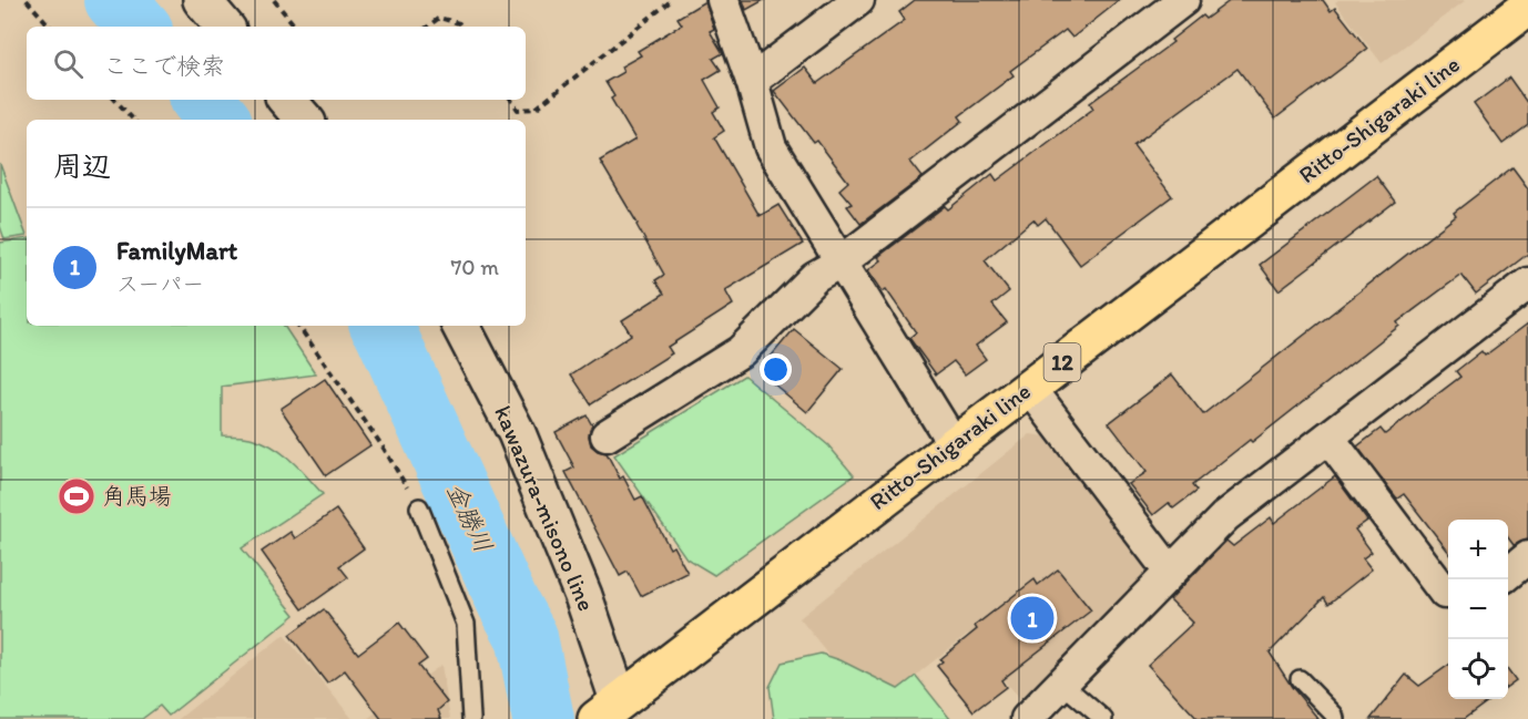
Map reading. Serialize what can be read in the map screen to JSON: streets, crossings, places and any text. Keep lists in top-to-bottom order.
{
  "streets": {
    "main road": ["Ritto-Shigaraki line", "12", "kawazura-misono line"]
  },
  "crossings": [
    ["Ritto-Shigaraki line", "kawazura-misono line"]
  ],
  "water": ["金勝川"],
  "places": {
    "sports": ["角馬場"]
  },
  "page": {
    "search": "ここで検索",
    "heading": "周辺",
    "list": [
      {
        "mark": "1",
        "name": "FamilyMart",
        "note": "スーパー",
        "value": "70 m"
      }
    ],
    "map_buttons": ["+", "−"],
    "pins": "1"
  }
}
